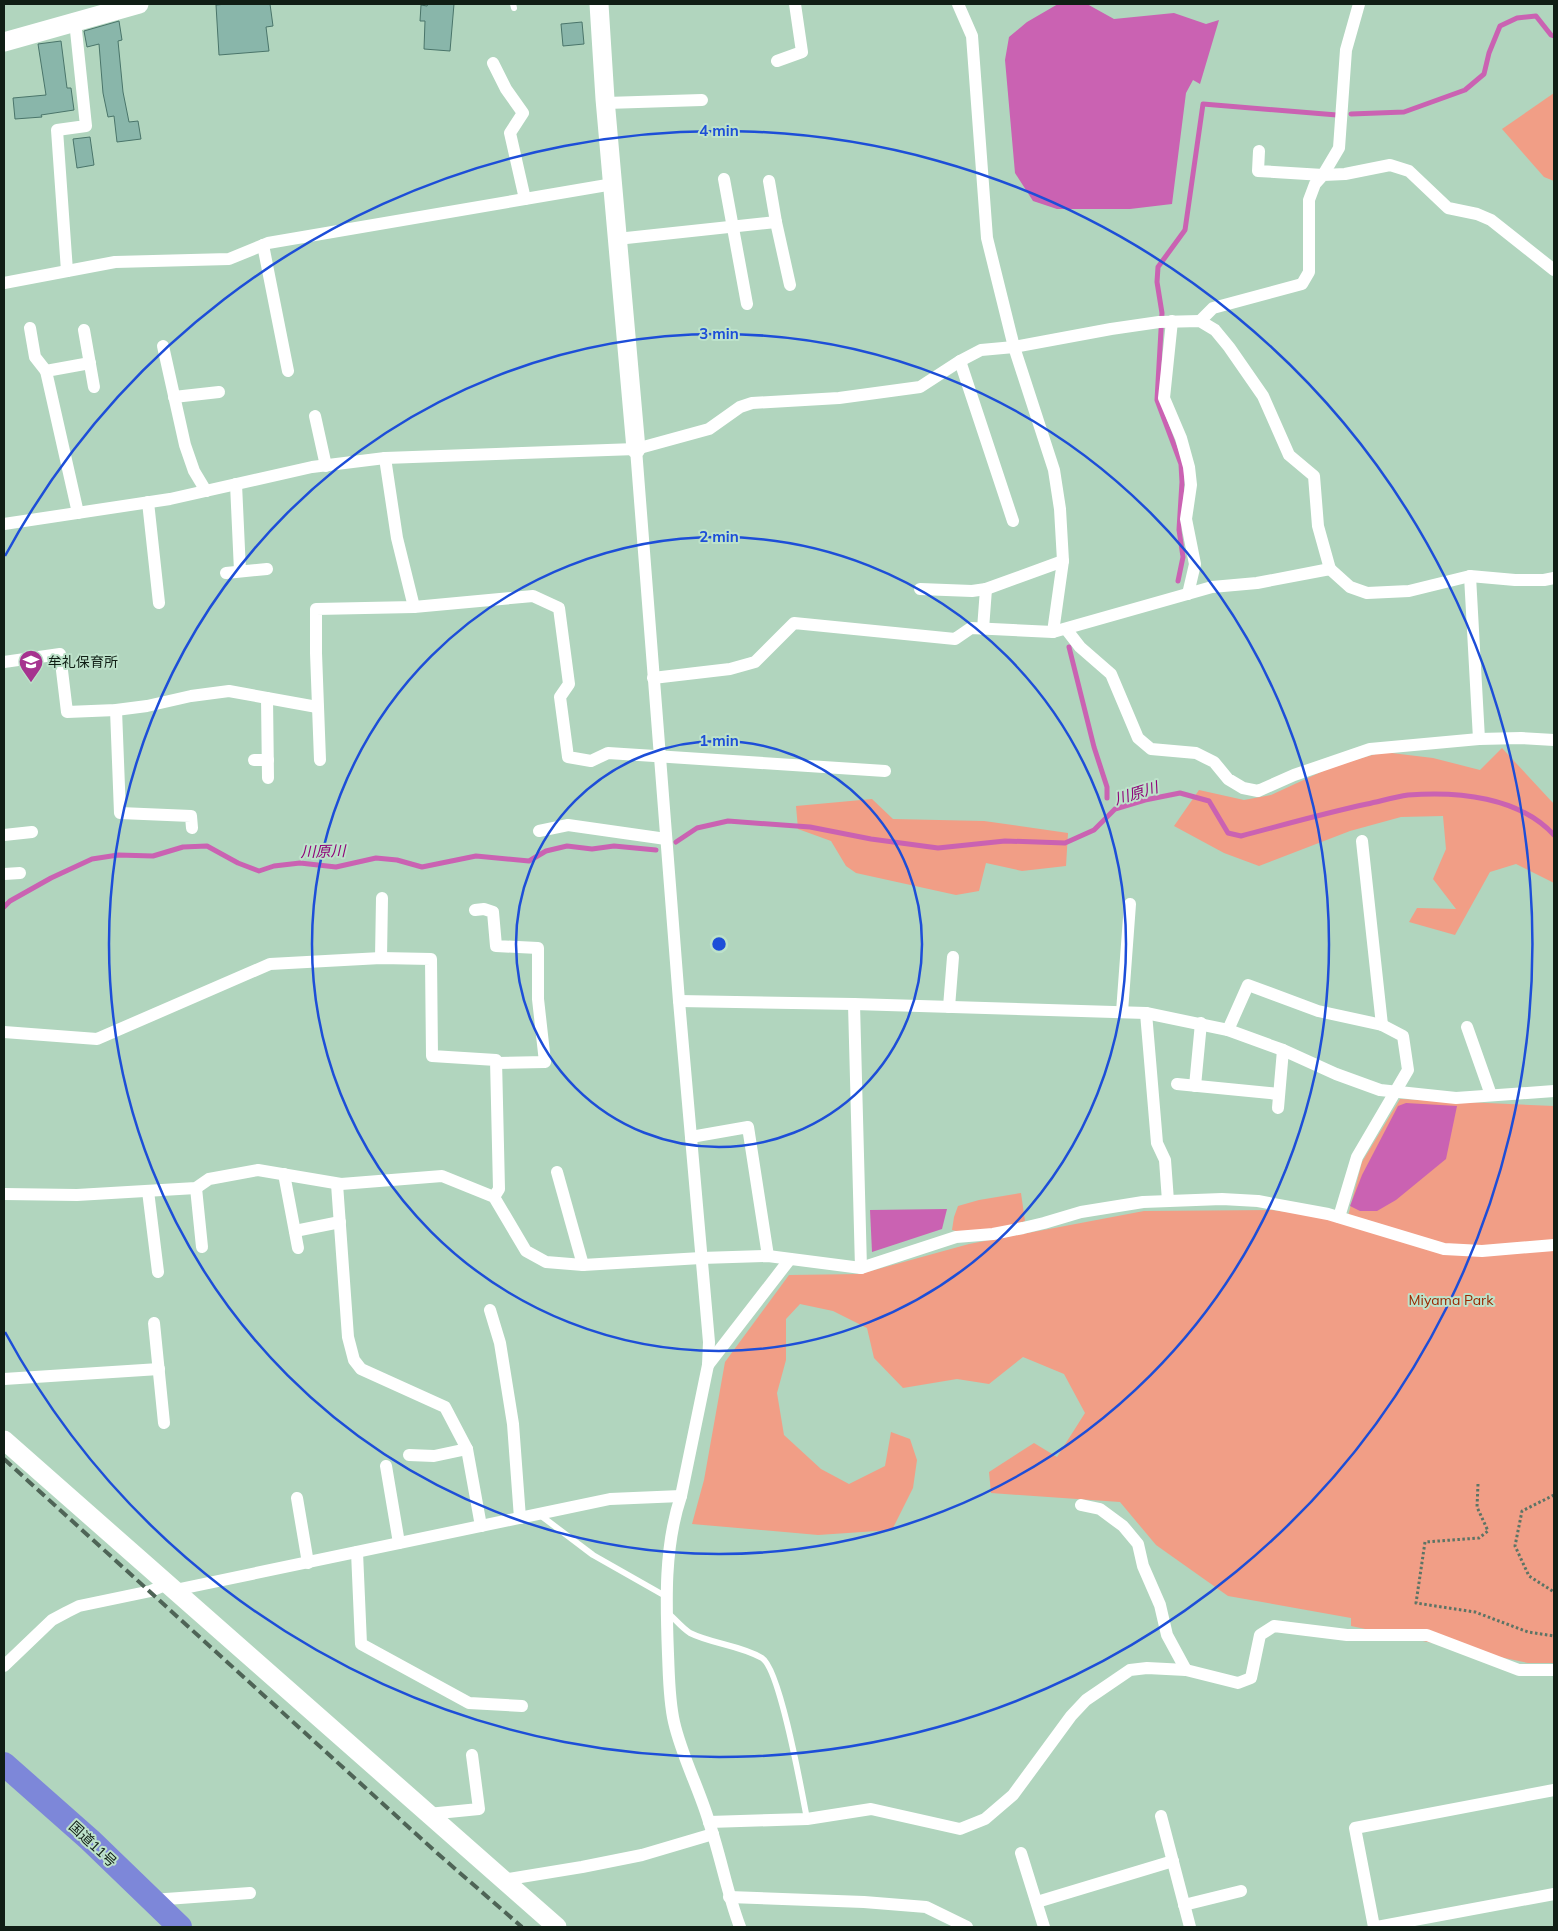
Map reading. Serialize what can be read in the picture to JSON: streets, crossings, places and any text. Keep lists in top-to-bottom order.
{
  "streets": {
    "highway": ["国道11号"]
  },
  "water": ["川原川"],
  "parks": ["Miyama Park"],
  "places": {
    "school or university": ["牟礼保育所"]
  },
  "rings": [
    "4 min",
    "3 min",
    "2 min",
    "1 min"
  ]
}
